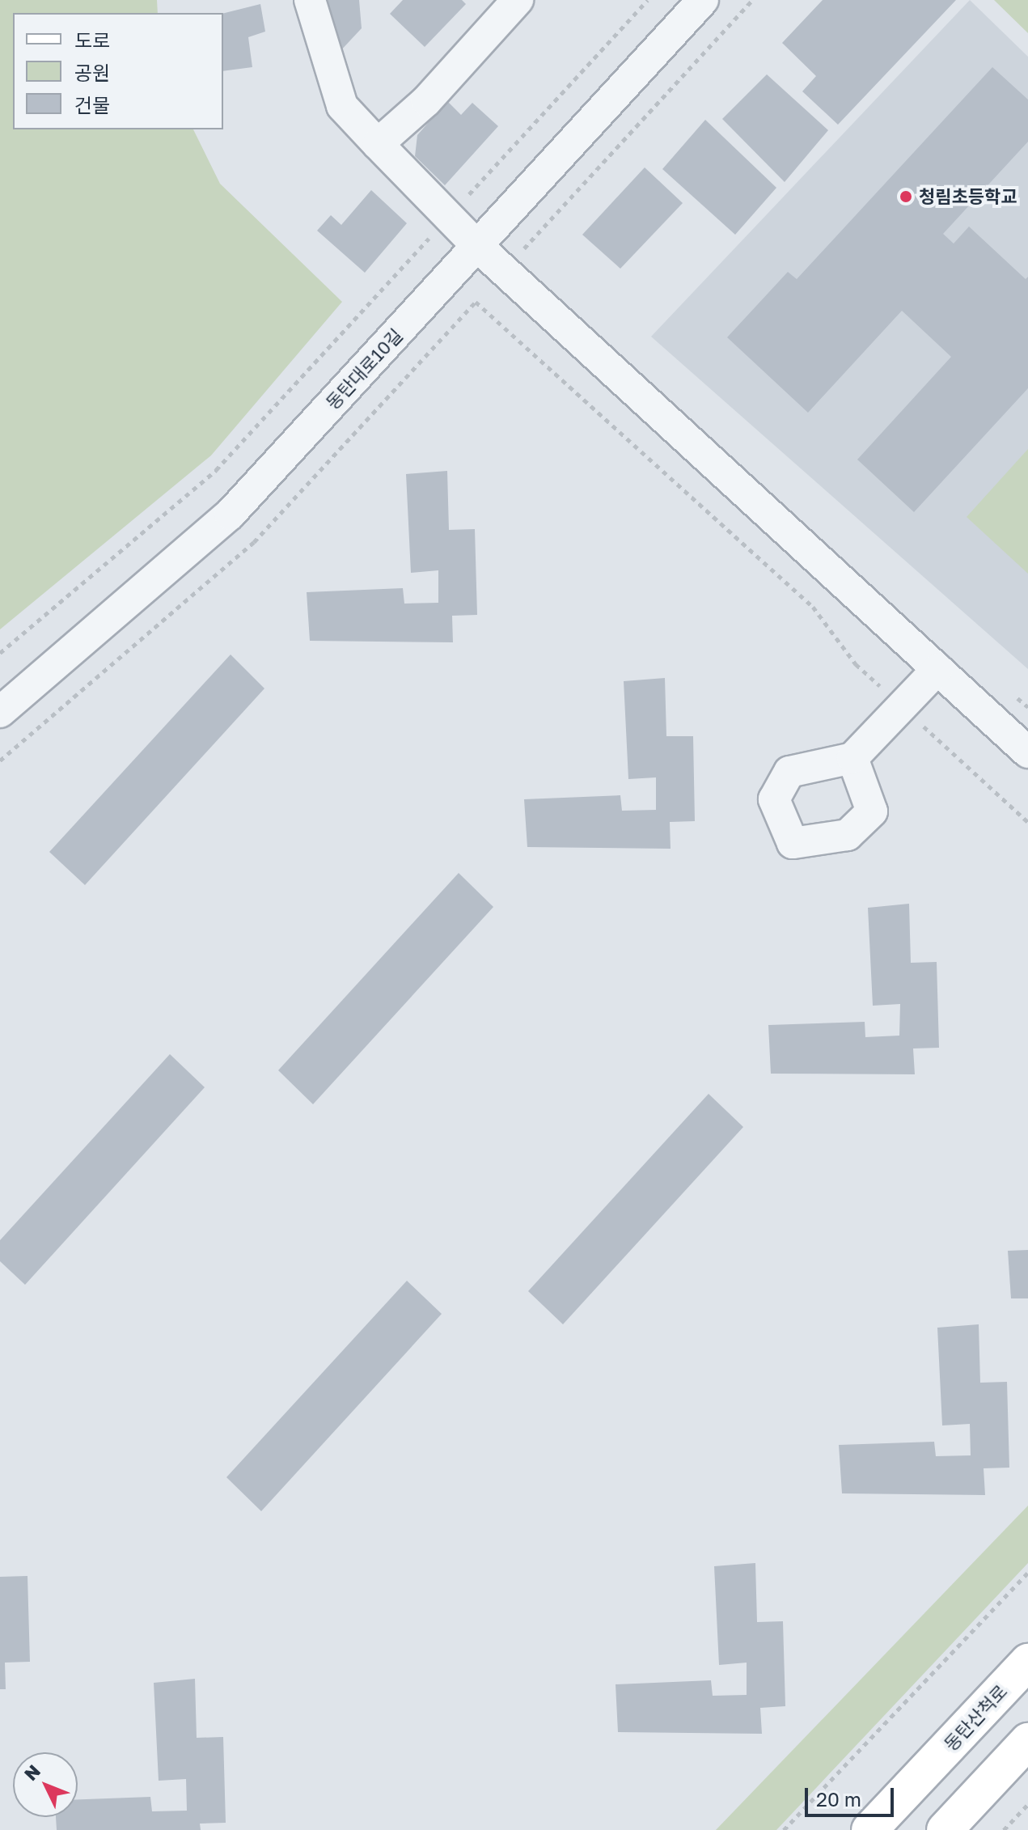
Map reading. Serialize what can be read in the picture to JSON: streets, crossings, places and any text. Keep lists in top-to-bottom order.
{
  "streets": {
    "main road": ["동탄산척로"],
    "street": ["동탄대로10길"]
  },
  "places": ["청림초등학교"],
  "legend": ["도로", "공원", "건물"],
  "scale_bar": "20 m",
  "north": "top left"
}
